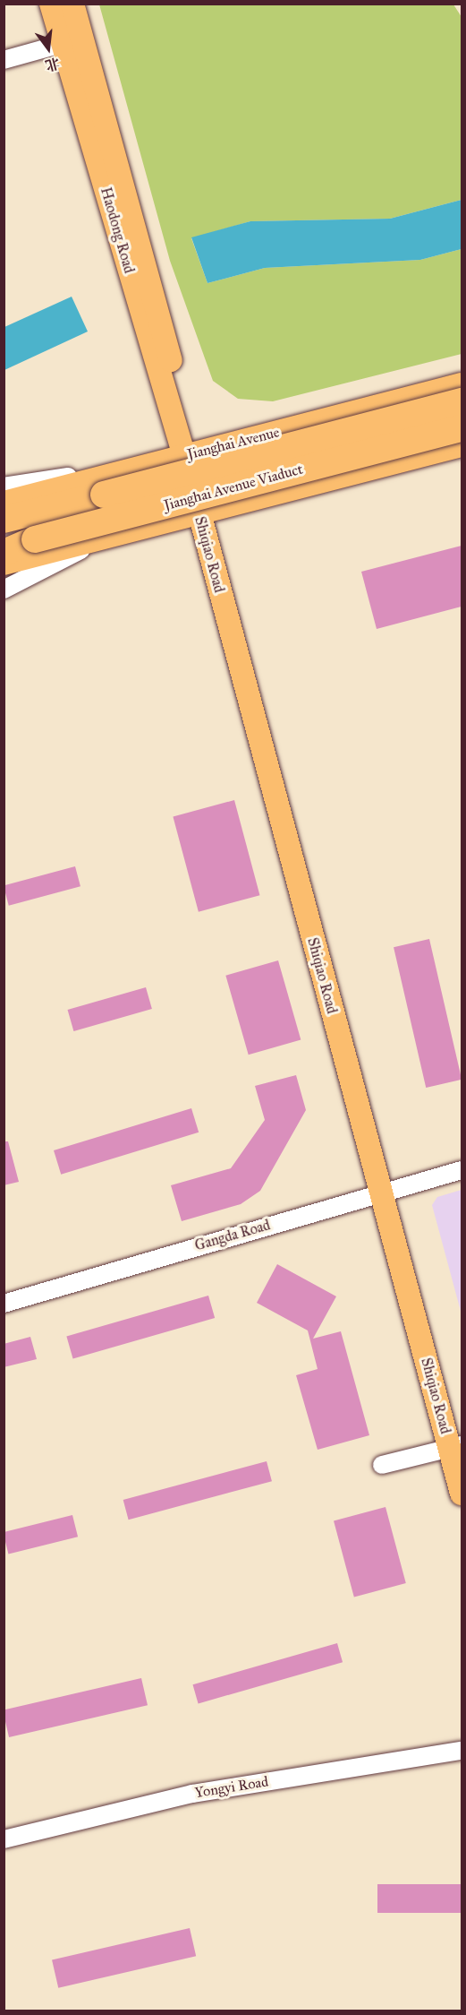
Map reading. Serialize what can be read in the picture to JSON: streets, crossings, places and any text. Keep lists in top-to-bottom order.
{
  "streets": {
    "highway": ["Jianghai Avenue Viaduct"],
    "main road": ["Haodong Road", "Jianghai Avenue", "Shiqiao Road"],
    "street": ["Gangda Road", "Yongyi Road"]
  },
  "crossings": [
    ["Haodong Road", "Jianghai Avenue"],
    ["Haodong Road", "Shiqiao Road"],
    ["Jianghai Avenue", "Shiqiao Road"],
    ["Shiqiao Road", "Gangda Road"]
  ],
  "north": "bottom"
}
